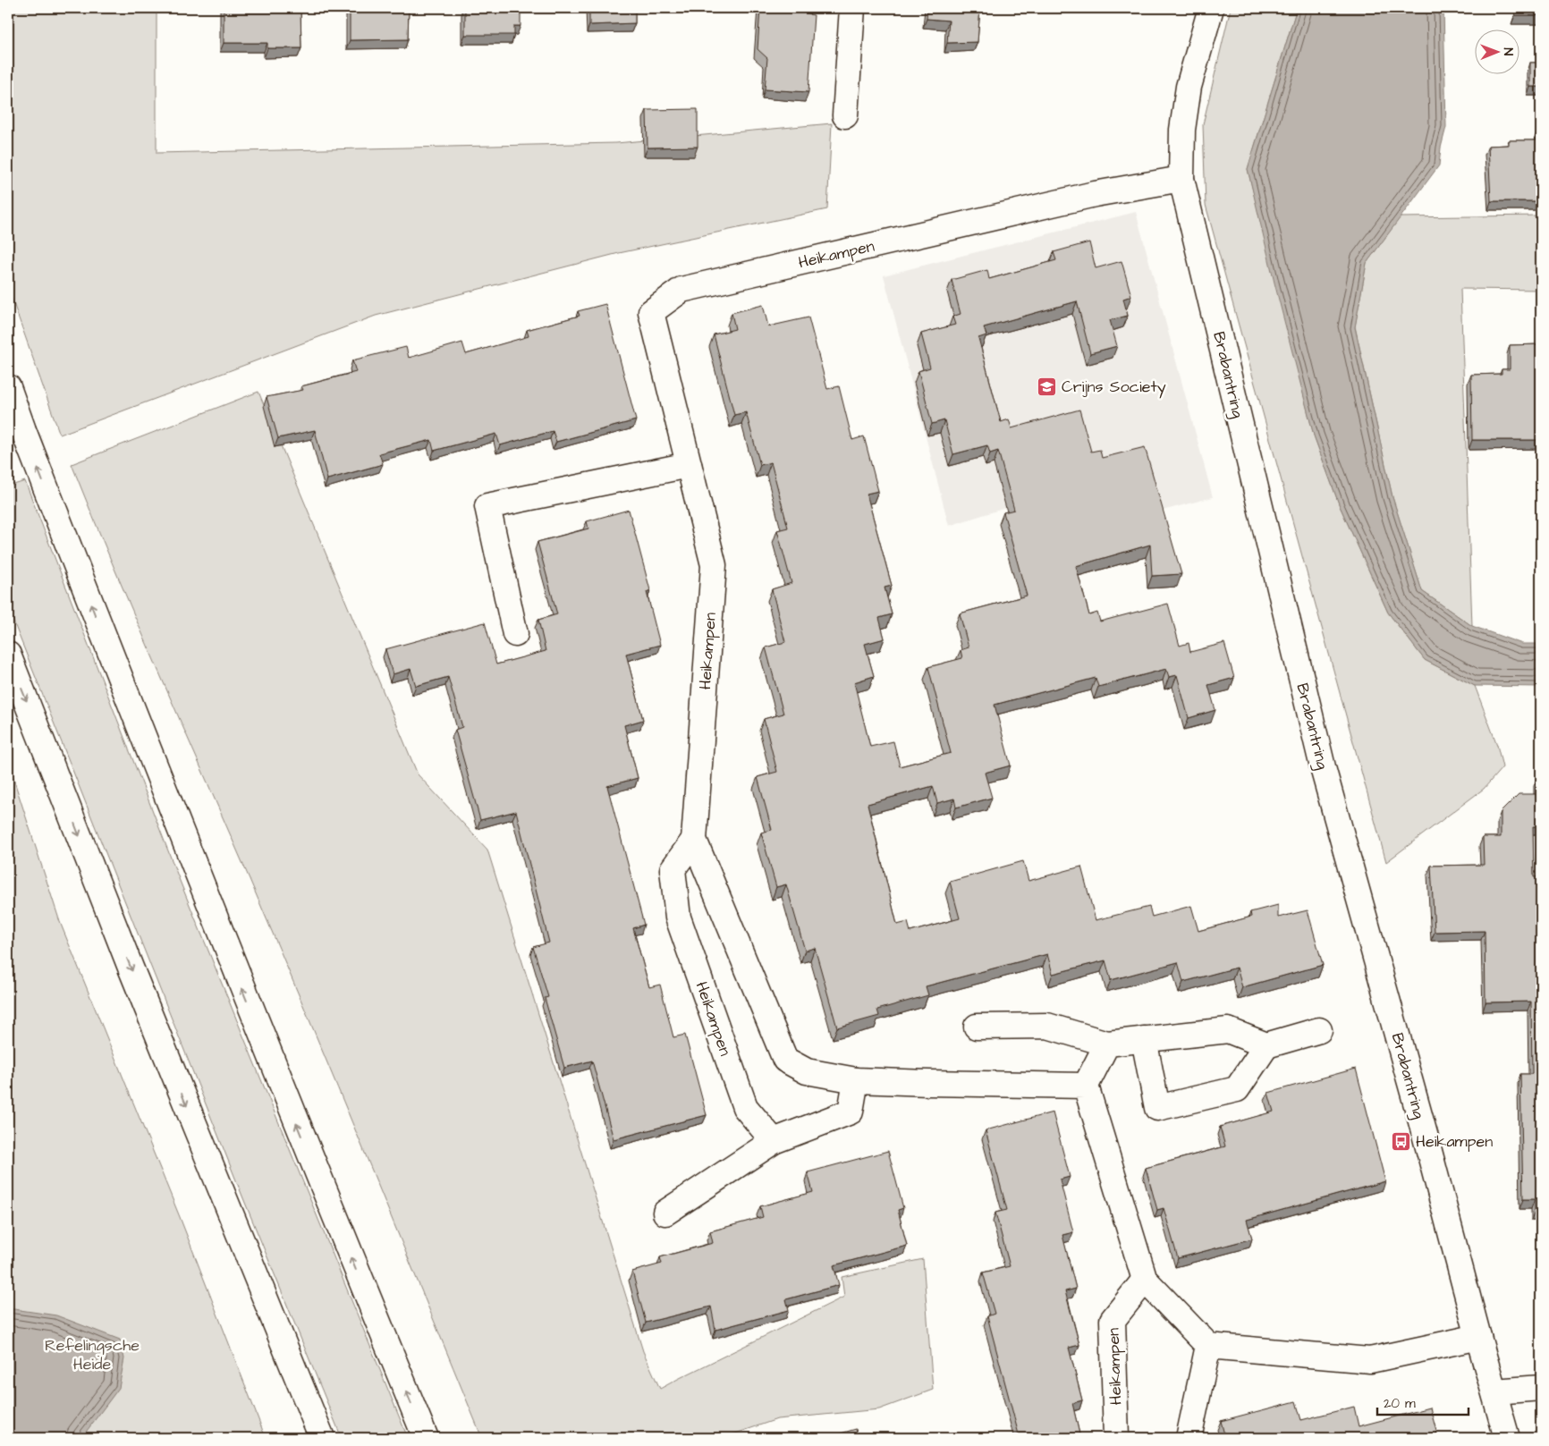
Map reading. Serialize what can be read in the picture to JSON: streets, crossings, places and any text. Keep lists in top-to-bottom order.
{
  "streets": {
    "main road": ["Heikampen", "Brabantring"]
  },
  "crossings": [
    ["Heikampen", "Brabantring"]
  ],
  "parks": ["Refelingsche Heide"],
  "places": {
    "school or university": ["Crijns Society"],
    "bus stop": ["Heikampen"]
  },
  "scale_bar": "20 m",
  "north": "right"
}
